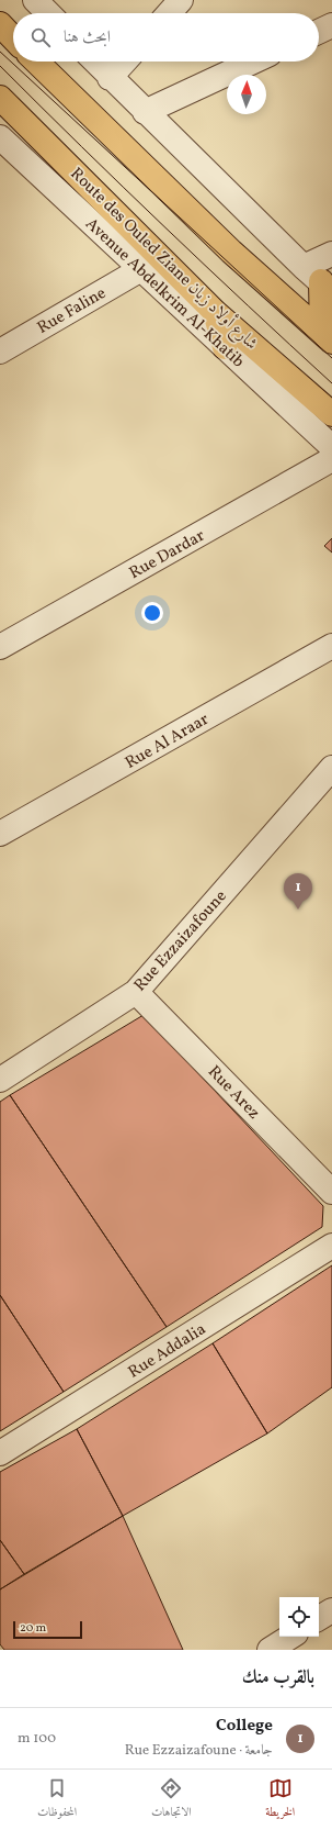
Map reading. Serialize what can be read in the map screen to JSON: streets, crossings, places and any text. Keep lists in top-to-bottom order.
{
  "streets": {
    "highway": ["Route des Ouled Ziane شارع أولاد زيان"],
    "street": [
      "Avenue Abdelkrim Al-Khatib",
      "Rue Faline",
      "Rue Dardar",
      "Rue Al Araar",
      "Rue Ezzaizafoune",
      "Rue Arez",
      "Rue Addalia"
    ]
  },
  "crossings": [
    ["Avenue Abdelkrim Al-Khatib", "Rue Faline"],
    ["Rue Ezzaizafoune", "Rue Arez"]
  ],
  "scale_bar": "20 m",
  "north": "top",
  "page": {
    "search": "ابحث هنا",
    "pins": "1",
    "scale": "20 m",
    "heading": "بالقرب منك",
    "list": [
      {
        "mark": "1",
        "name": "College",
        "note": "جامعة · Rue Ezzaizafoune",
        "value": "100 m"
      }
    ],
    "nav": ["الخريطة", "الاتجاهات", "المحفوظات"]
  }
}
